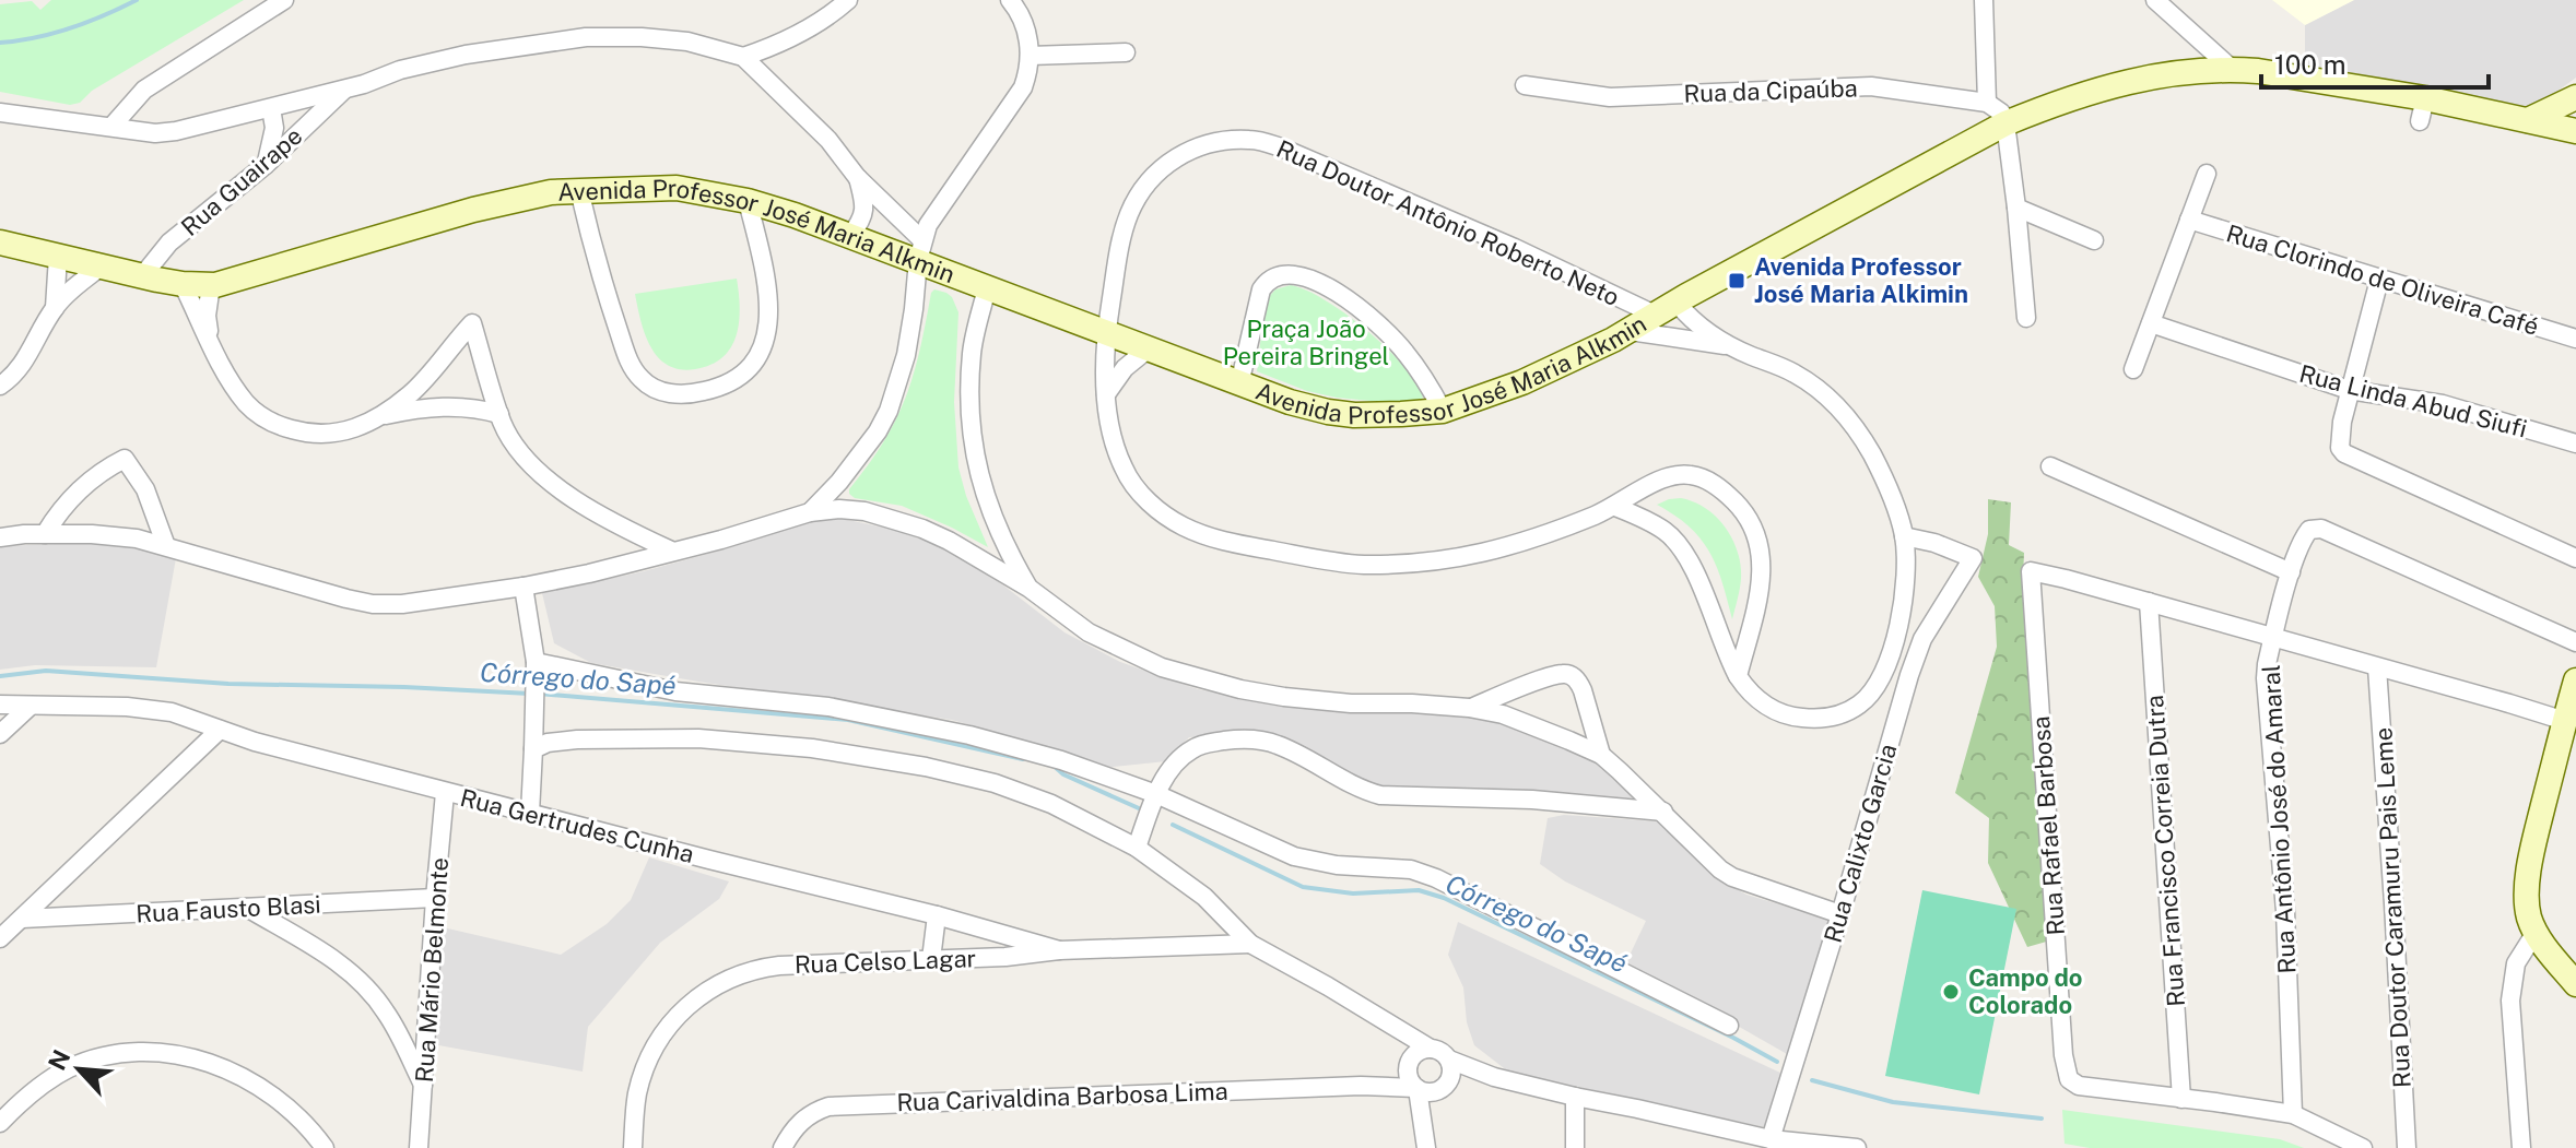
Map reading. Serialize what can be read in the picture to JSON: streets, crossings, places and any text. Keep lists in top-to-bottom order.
{
  "streets": {
    "street": [
      "Rua da Cipaúba",
      "Rua Guairape",
      "Rua Doutor Antônio Roberto Neto",
      "Avenida Professor José Maria Alkmin",
      "Rua Clorindo de Oliveira Café",
      "Rua Linda Abud Siufi",
      "Rua Antônio José do Amaral",
      "Rua Gertrudes Cunha",
      "Rua Rafael Barbosa",
      "Rua Calixto Garcia",
      "Rua Francisco Correia Dutra",
      "Rua Doutor Caramuru Pais Leme",
      "Rua Fausto Blasi",
      "Rua Celso Lagar",
      "Rua Mário Belmonte",
      "Rua Carivaldina Barbosa Lima"
    ]
  },
  "crossings": [
    ["Rua Guairape", "Avenida Professor José Maria Alkmin"],
    ["Rua Doutor Antônio Roberto Neto", "Avenida Professor José Maria Alkmin"],
    ["Rua Gertrudes Cunha", "Rua Celso Lagar"],
    ["Rua Gertrudes Cunha", "Rua Mário Belmonte"],
    ["Rua Rafael Barbosa", "Rua Francisco Correia Dutra"],
    ["Rua Fausto Blasi", "Rua Mário Belmonte"]
  ],
  "water": ["Córrego do Sapé"],
  "parks": ["Praça João Pereira Bringel"],
  "places": {
    "transit": ["Avenida Professor José Maria Alkimin"],
    "other": ["Campo do Colorado"]
  },
  "scale_bar": "100 m",
  "north": "top left"
}
